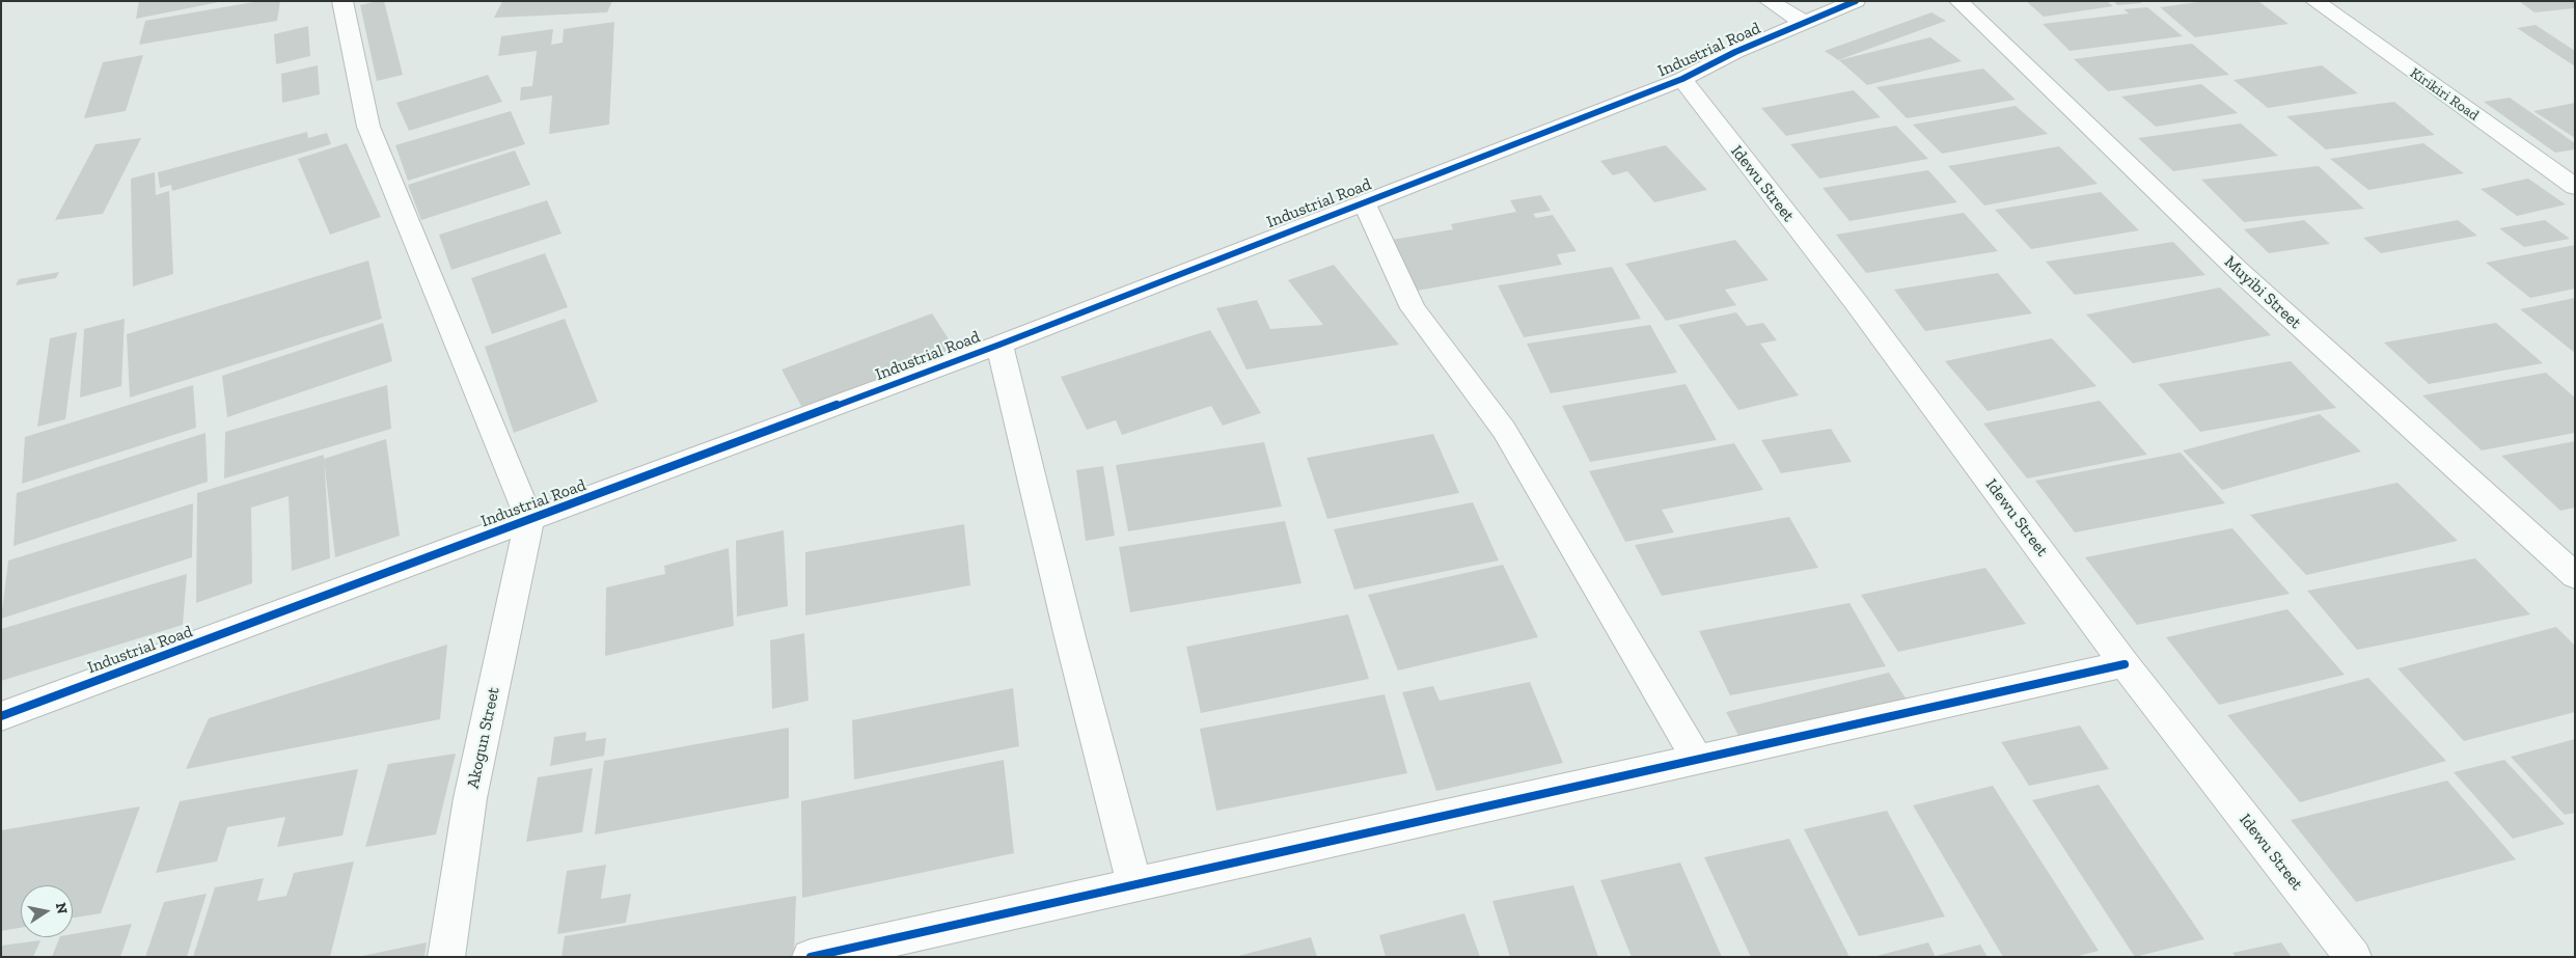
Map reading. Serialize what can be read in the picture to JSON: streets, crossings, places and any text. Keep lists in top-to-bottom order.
{
  "streets": {
    "street": [
      "Industrial Road",
      "Kirikiri Road",
      "Idewu Street",
      "Muyibi Street",
      "Akogun Street"
    ]
  },
  "crossings": [
    ["Industrial Road", "Idewu Street"],
    ["Industrial Road", "Akogun Street"]
  ],
  "north": "right"
}
